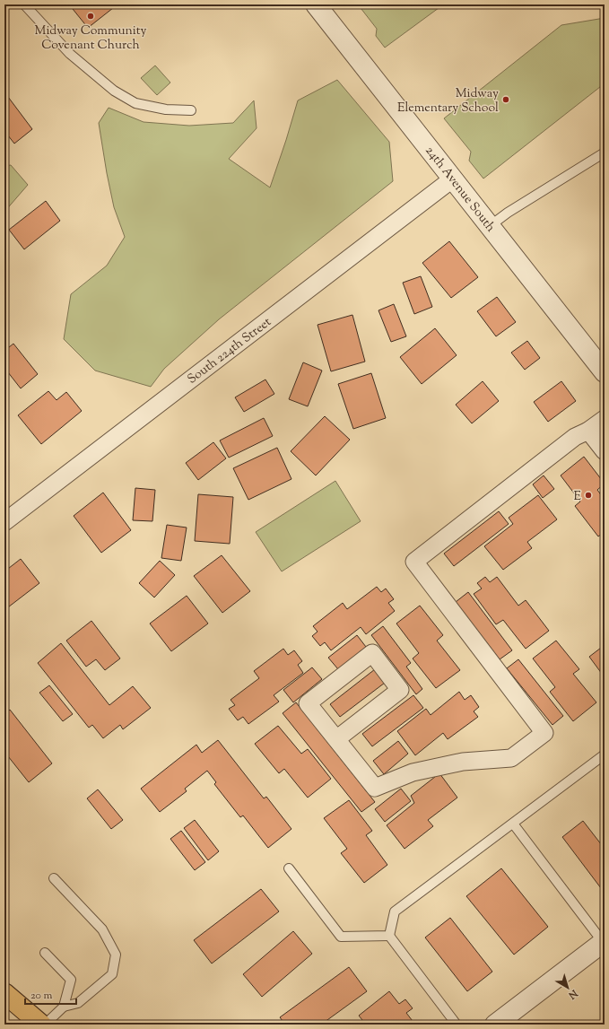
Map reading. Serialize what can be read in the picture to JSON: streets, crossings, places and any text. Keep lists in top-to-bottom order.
{
  "streets": {
    "street": ["24th Avenue South", "South 224th Street"]
  },
  "crossings": [
    ["24th Avenue South", "South 224th Street"]
  ],
  "places": ["Midway Community Covenant Church", "Midway Elementary School", "E"],
  "scale_bar": "20 m",
  "north": "bottom right"
}
